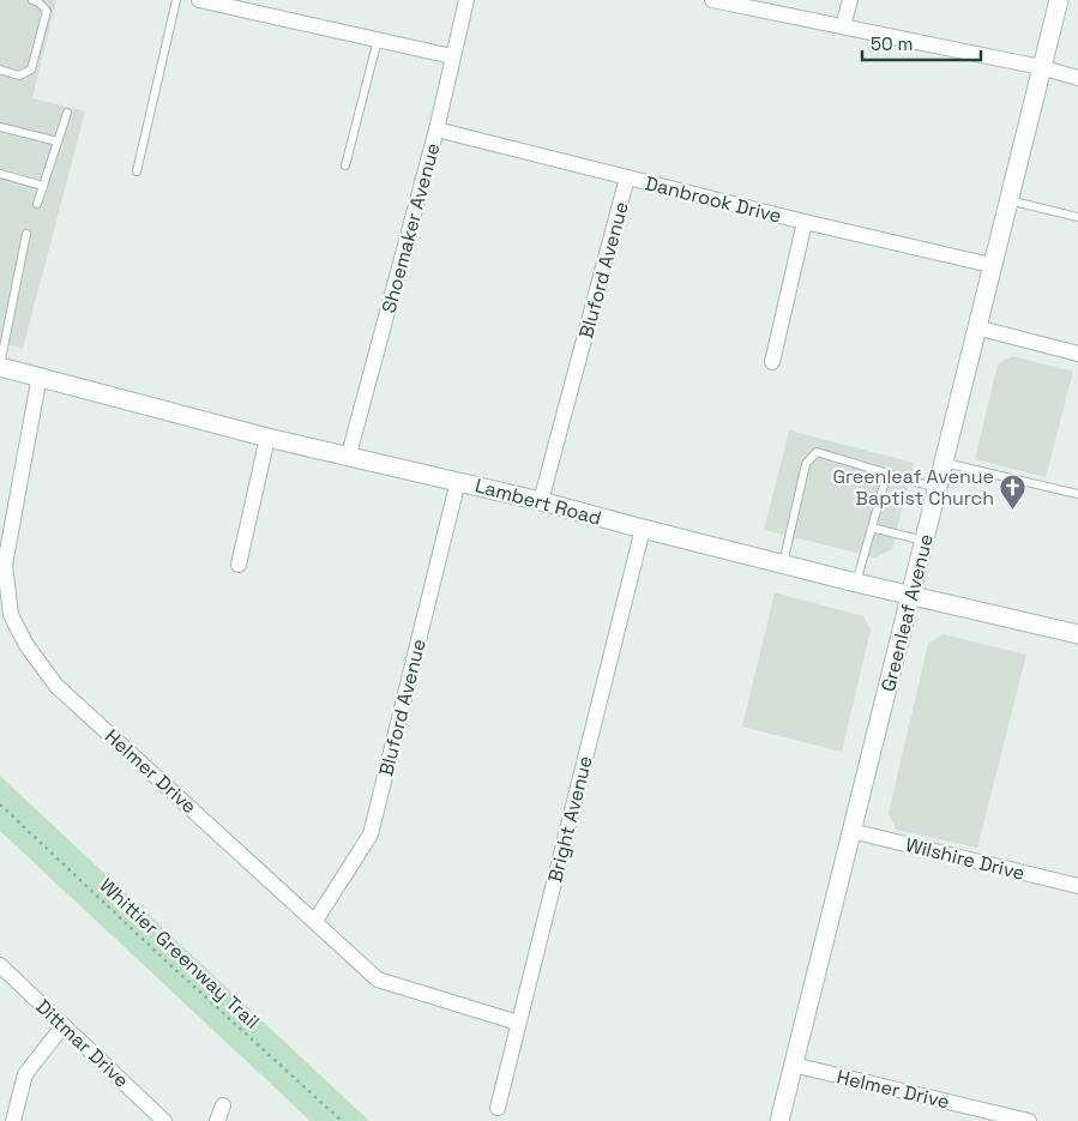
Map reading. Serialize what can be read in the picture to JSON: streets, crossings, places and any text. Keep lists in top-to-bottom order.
{
  "streets": {
    "street": [
      "Danbrook Drive",
      "Shoemaker Avenue",
      "Bluford Avenue",
      "Lambert Road",
      "Greenleaf Avenue",
      "Helmer Drive",
      "Bright Avenue",
      "Wilshire Drive",
      "Dittmar Drive"
    ],
    "path": ["Whittier Greenway Trail"]
  },
  "crossings": [
    ["Danbrook Drive", "Shoemaker Avenue"],
    ["Danbrook Drive", "Bluford Avenue"],
    ["Danbrook Drive", "Greenleaf Avenue"],
    ["Shoemaker Avenue", "Lambert Road"],
    ["Bluford Avenue", "Lambert Road"],
    ["Bluford Avenue", "Helmer Drive"],
    ["Lambert Road", "Greenleaf Avenue"],
    ["Lambert Road", "Helmer Drive"],
    ["Lambert Road", "Bright Avenue"],
    ["Greenleaf Avenue", "Helmer Drive"],
    ["Greenleaf Avenue", "Wilshire Drive"],
    ["Helmer Drive", "Bright Avenue"]
  ],
  "places": {
    "church": ["Greenleaf Avenue Baptist Church"]
  },
  "scale_bar": "50 m"
}
